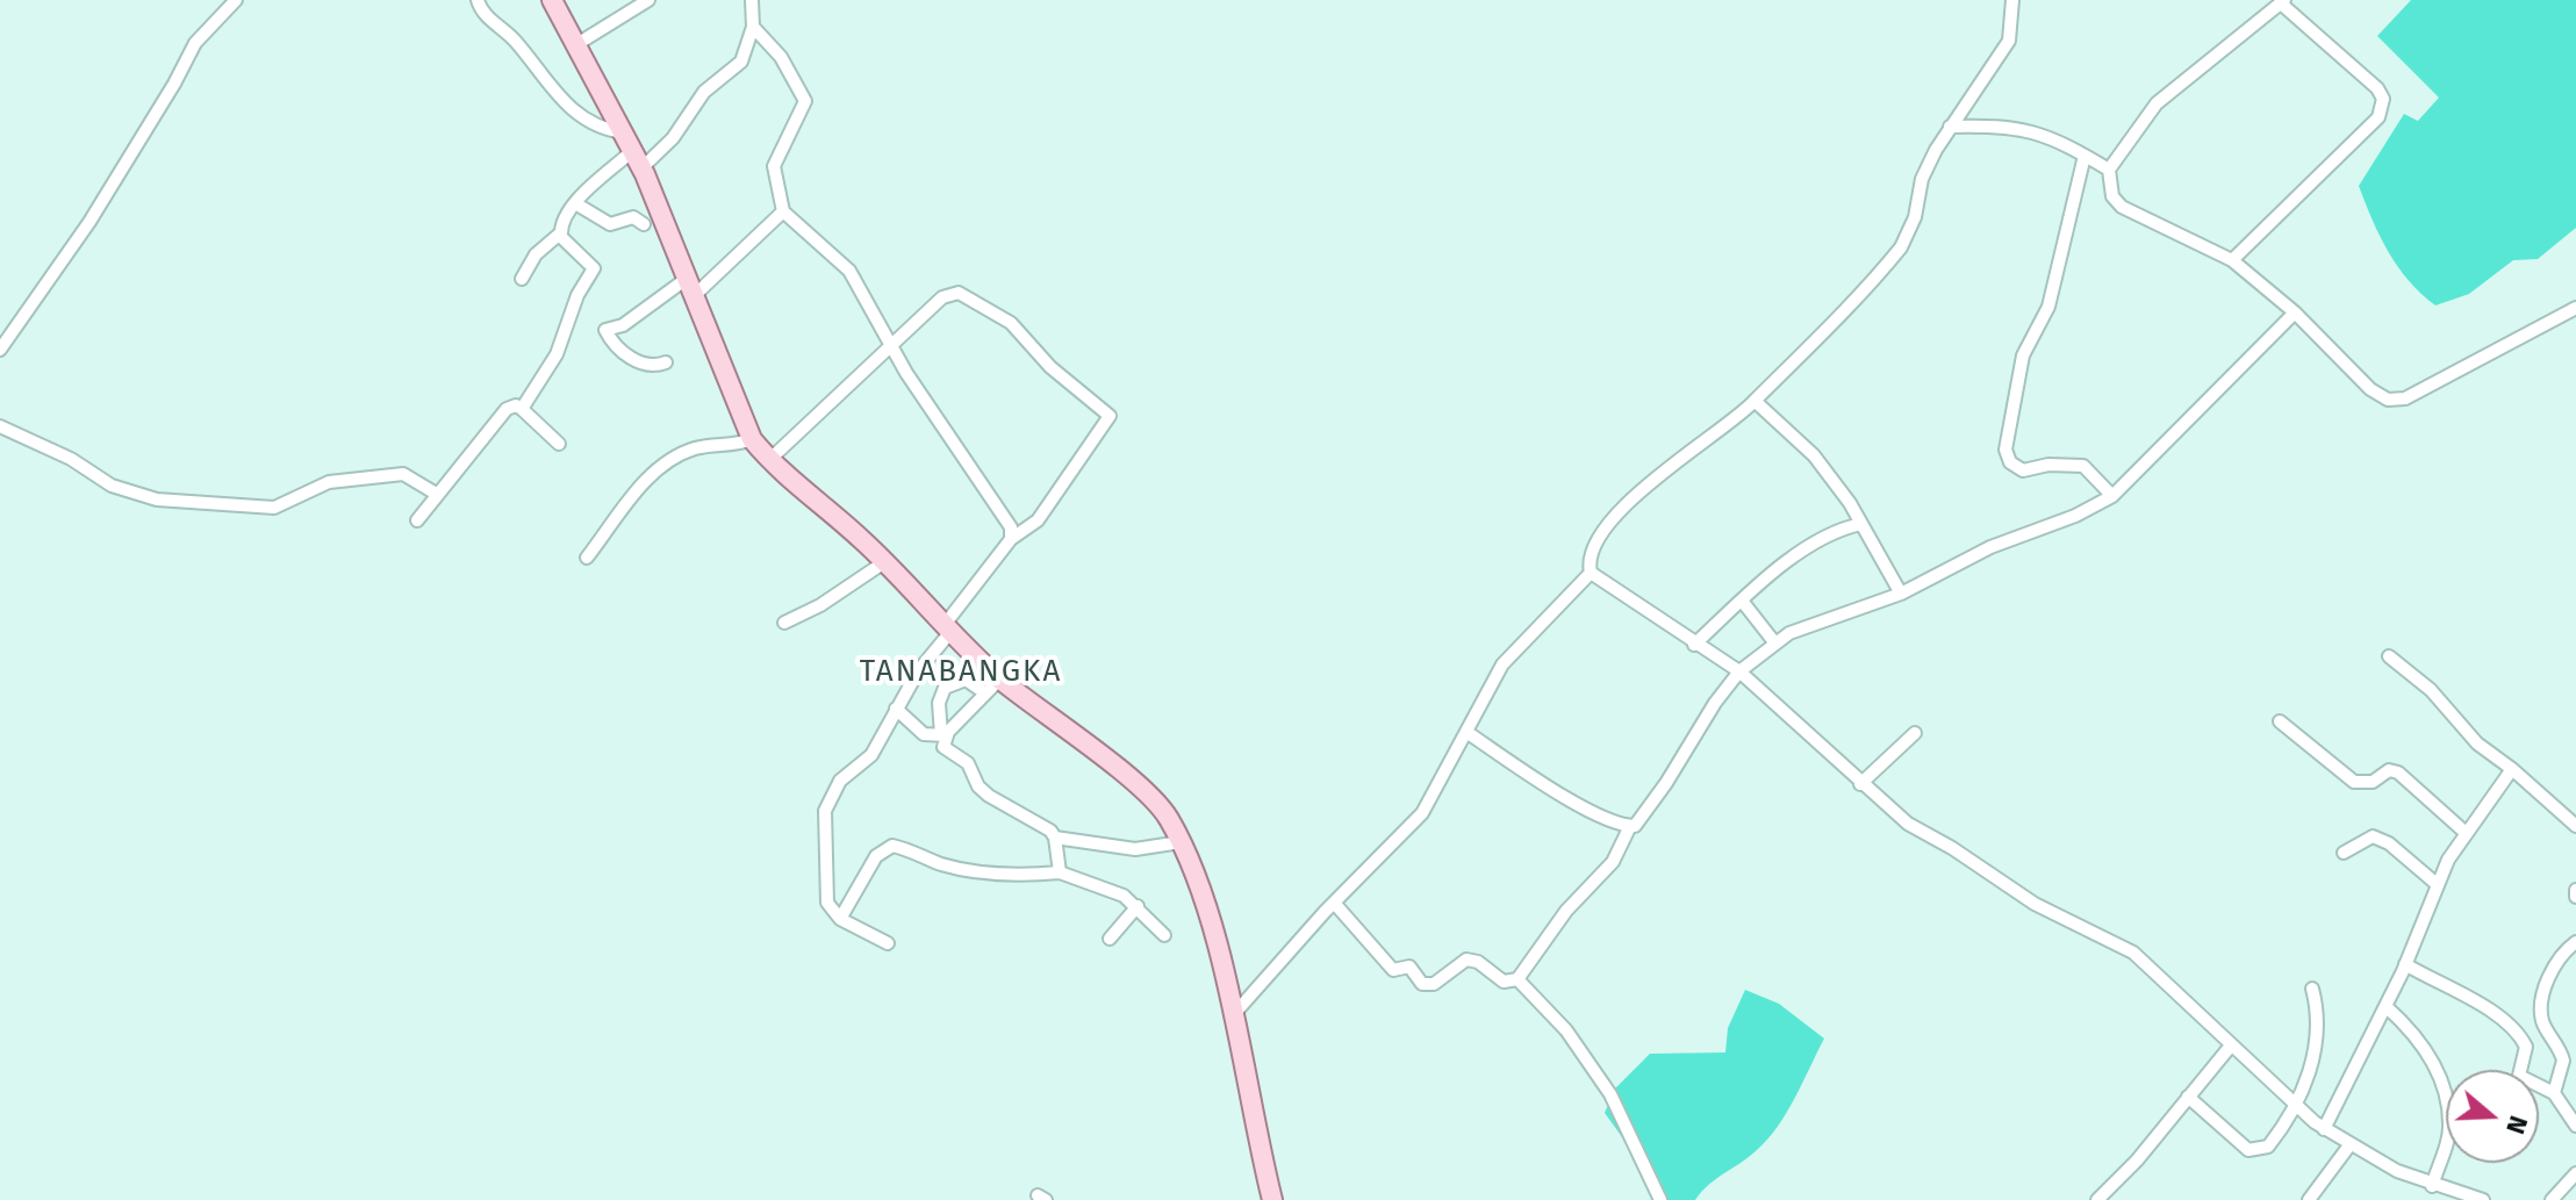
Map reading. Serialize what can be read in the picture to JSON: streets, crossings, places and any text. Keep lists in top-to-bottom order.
{
  "districts": ["TANABANGKA"],
  "north": "right"
}
